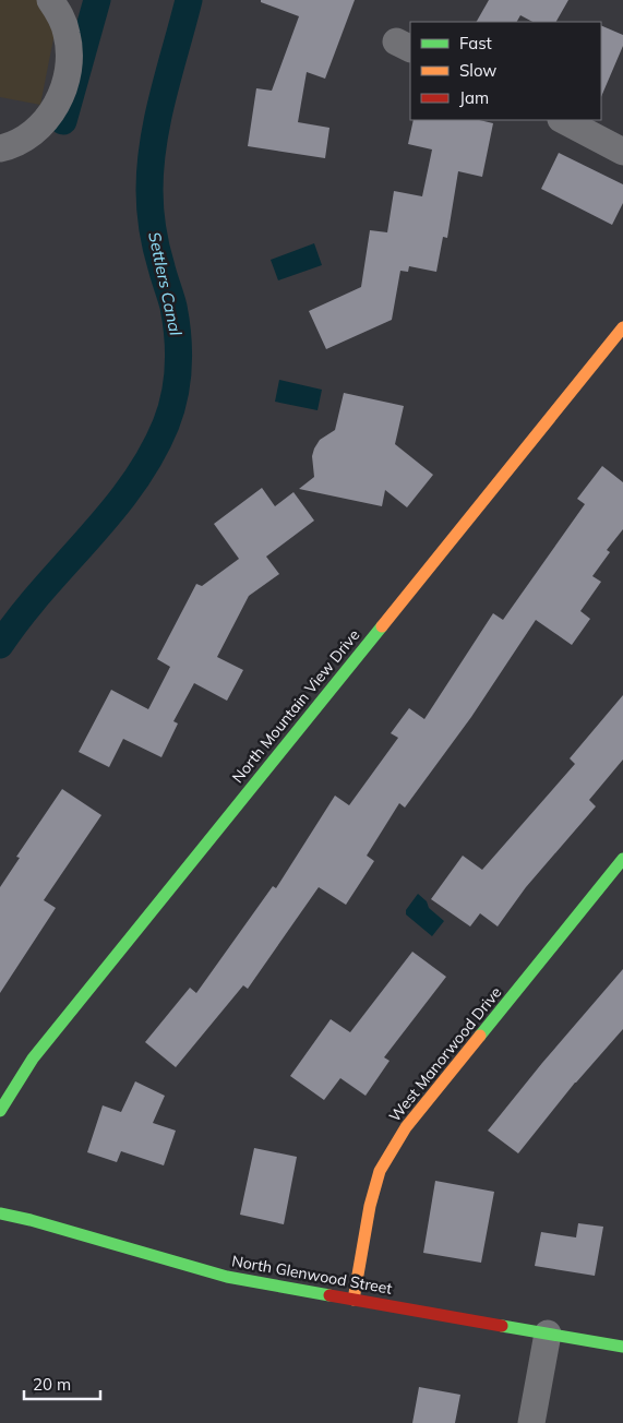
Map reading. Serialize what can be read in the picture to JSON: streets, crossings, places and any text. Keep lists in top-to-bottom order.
{
  "streets": {
    "street": ["North Mountain View Drive", "West Manorwood Drive", "North Glenwood Street"]
  },
  "crossings": [
    ["West Manorwood Drive", "North Glenwood Street"]
  ],
  "water": ["Settlers Canal"],
  "legend": ["Fast", "Slow", "Jam"],
  "scale_bar": "20 m"
}
